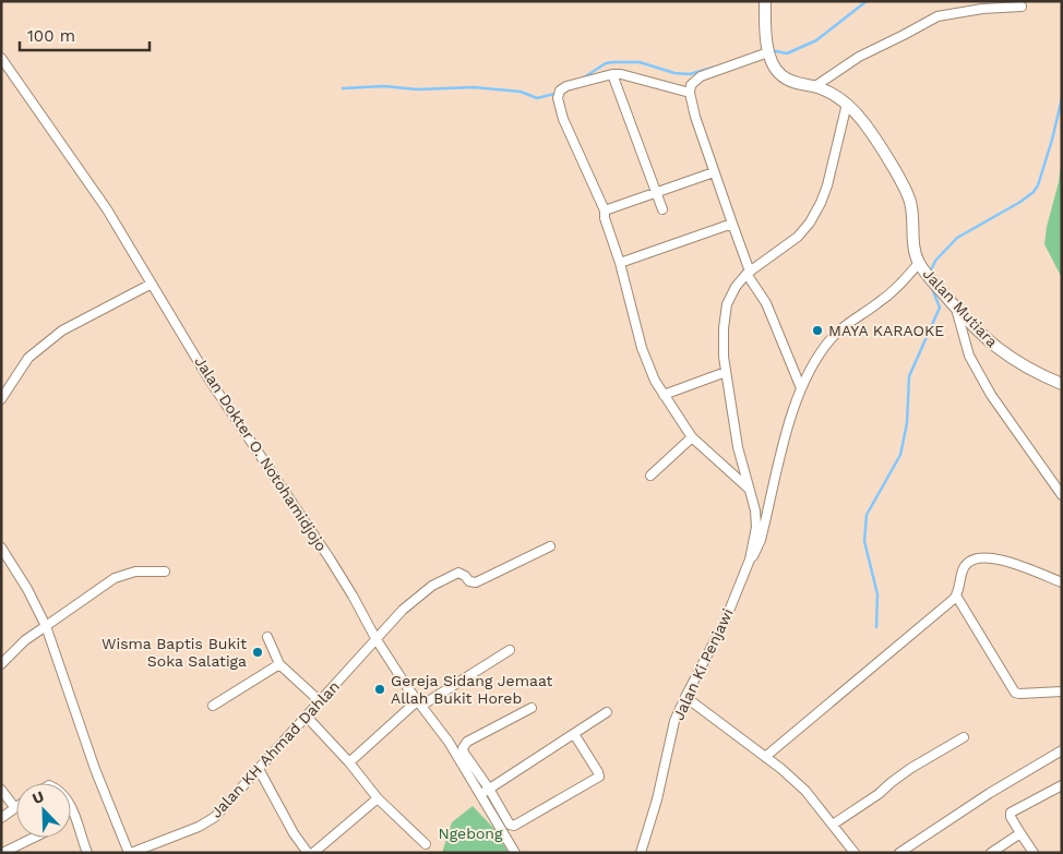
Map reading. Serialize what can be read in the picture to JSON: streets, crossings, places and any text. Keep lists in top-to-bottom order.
{
  "streets": {
    "street": [
      "Jalan Mutiara",
      "Jalan Dokter O. Notohamidjojo",
      "Jalan Ki Penjawi",
      "Jalan KH Ahmad Dahlan"
    ]
  },
  "crossings": [
    ["Jalan Dokter O. Notohamidjojo", "Jalan KH Ahmad Dahlan"]
  ],
  "parks": ["Ngebong"],
  "places": ["MAYA KARAOKE", "Wisma Baptis Bukit Soka Salatiga", "Gereja Sidang Jemaat Allah Bukit Horeb"],
  "scale_bar": "100 m",
  "north": "top left"
}
